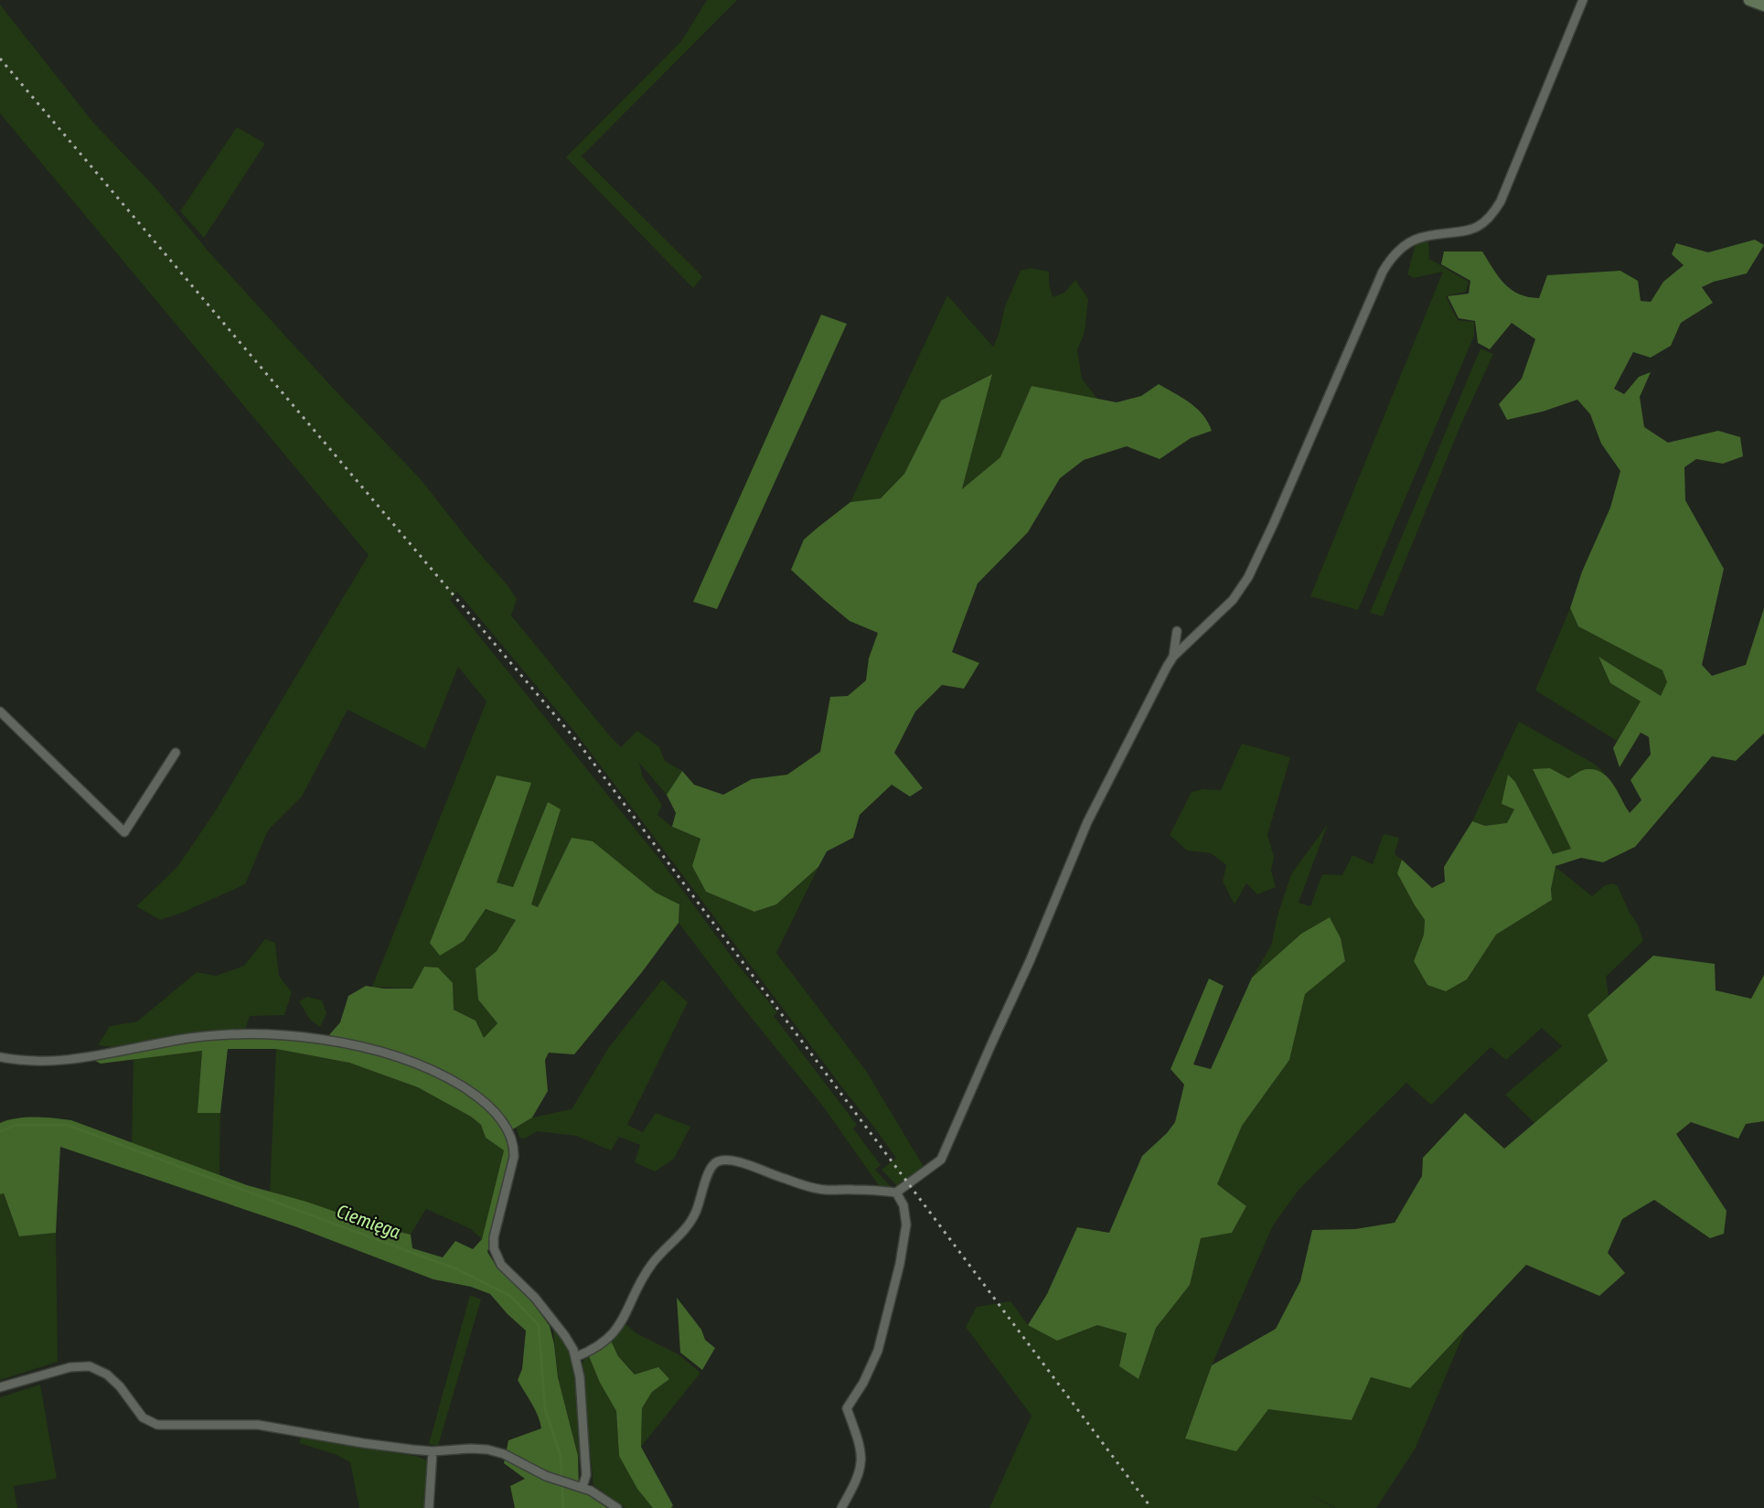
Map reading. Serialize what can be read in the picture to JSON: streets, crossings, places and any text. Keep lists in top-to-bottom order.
{
  "water": ["Ciemięga"]
}
